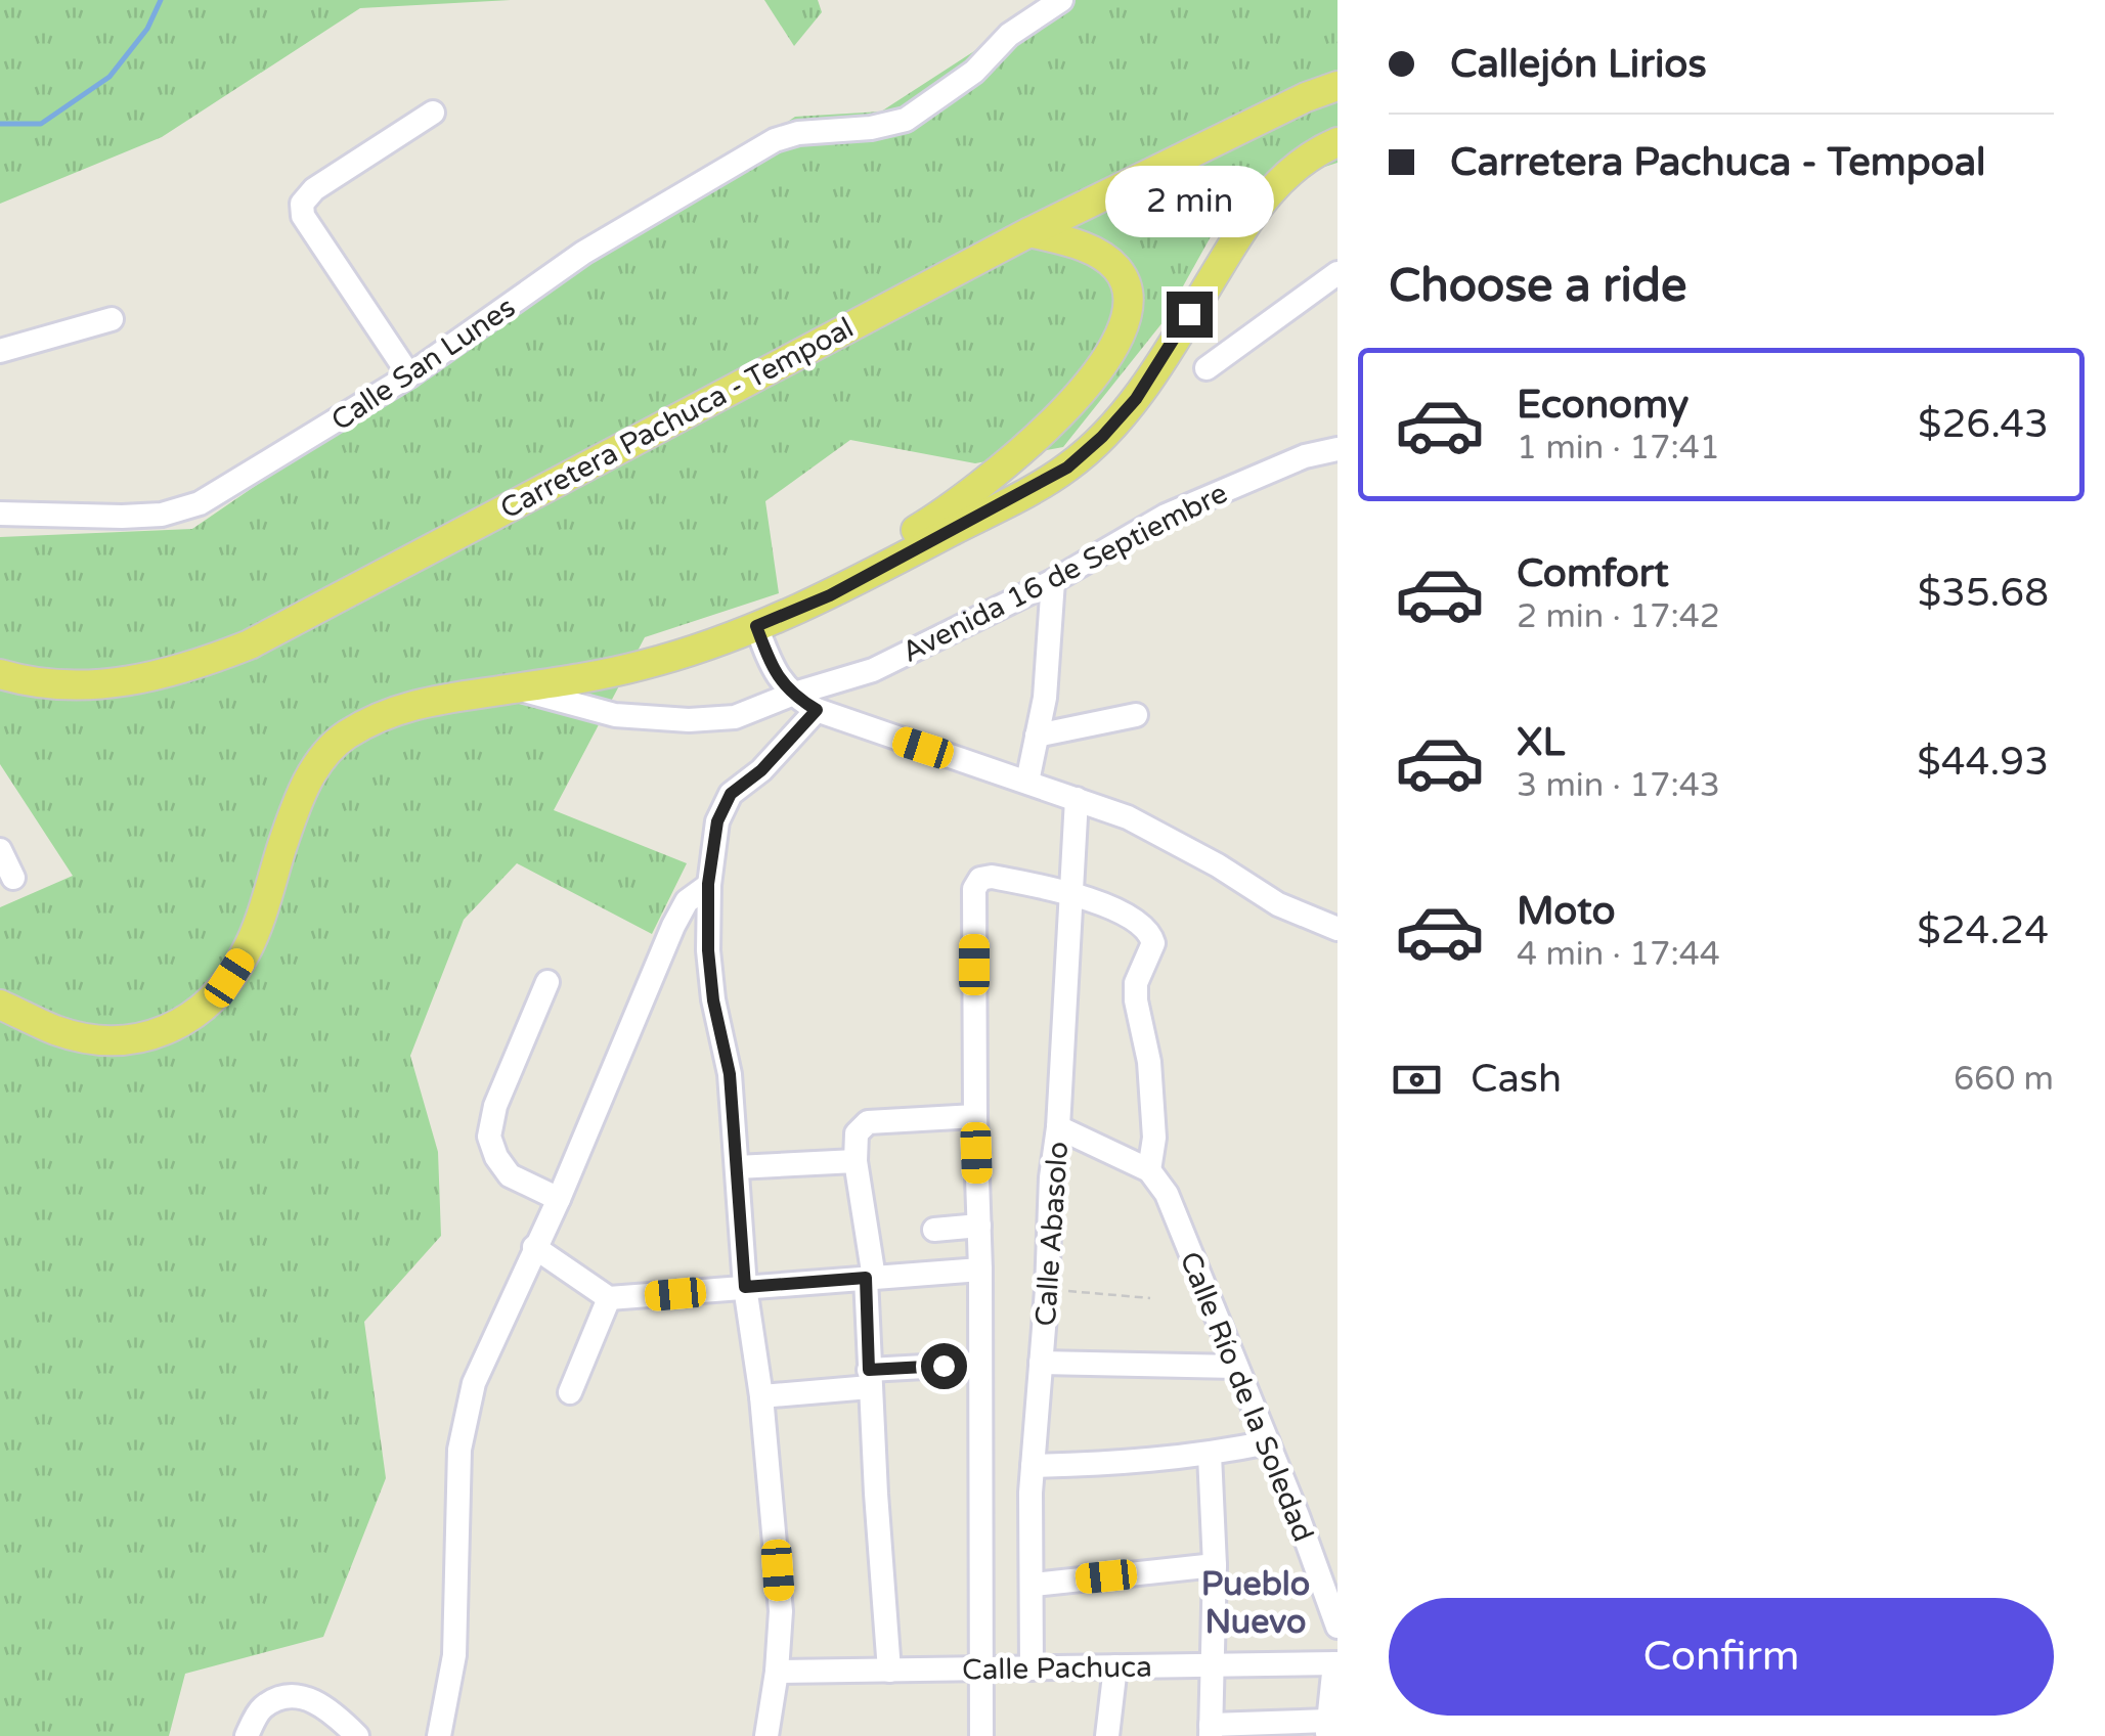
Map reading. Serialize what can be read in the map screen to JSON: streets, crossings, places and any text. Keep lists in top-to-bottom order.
{
  "streets": {
    "main road": ["Carretera Pachuca - Tempoal"],
    "street": [
      "Calle San Lunes",
      "Avenida 16 de Septiembre",
      "Calle Abasolo",
      "Calle Río de la Soledad",
      "Calle Pachuca"
    ]
  },
  "crossings": [
    ["Calle Abasolo", "Calle Pachuca"]
  ],
  "districts": ["Pueblo Nuevo"],
  "page": {
    "banner": ["Callejón Lirios", "Carretera Pachuca - Tempoal"],
    "bubble": "2 min",
    "heading": "Choose a ride",
    "list": [
      {
        "name": "Economy",
        "note": "1 min · 17:41",
        "value": "$26.43"
      },
      {
        "name": "Comfort",
        "note": "2 min · 17:42",
        "value": "$35.68"
      },
      {
        "name": "XL",
        "note": "3 min · 17:43",
        "value": "$44.93"
      },
      {
        "name": "Moto",
        "note": "4 min · 17:44",
        "value": "$24.24"
      }
    ],
    "pay": ["Cash", "660 m"],
    "buttons": "Confirm"
  }
}
